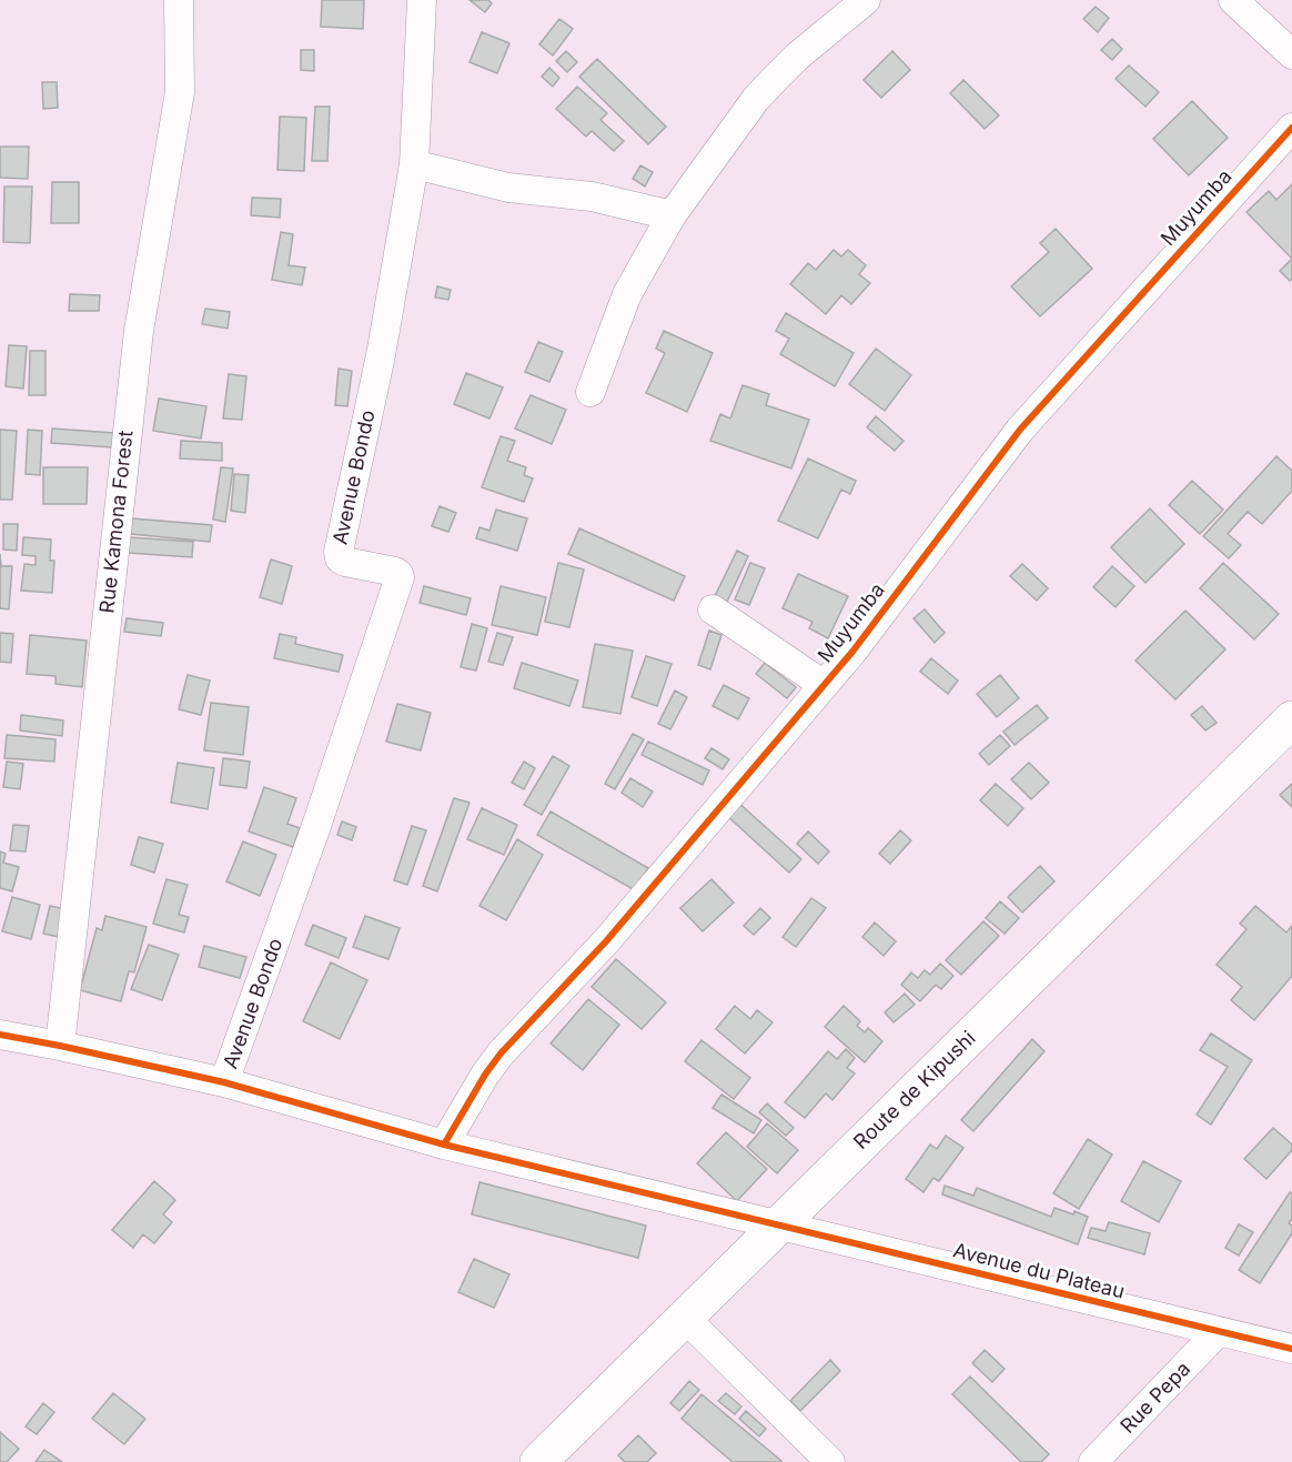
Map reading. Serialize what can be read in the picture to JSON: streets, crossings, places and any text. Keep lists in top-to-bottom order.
{
  "streets": {
    "main road": ["Route de Kipushi"],
    "street": [
      "Muyumba",
      "Avenue Bondo",
      "Rue Kamona Forest",
      "Avenue du Plateau",
      "Rue Pepa"
    ]
  },
  "crossings": [
    ["Muyumba", "Avenue du Plateau"],
    ["Avenue Bondo", "Avenue du Plateau"],
    ["Rue Kamona Forest", "Avenue du Plateau"],
    ["Route de Kipushi", "Avenue du Plateau"],
    ["Avenue du Plateau", "Rue Pepa"]
  ]
}
